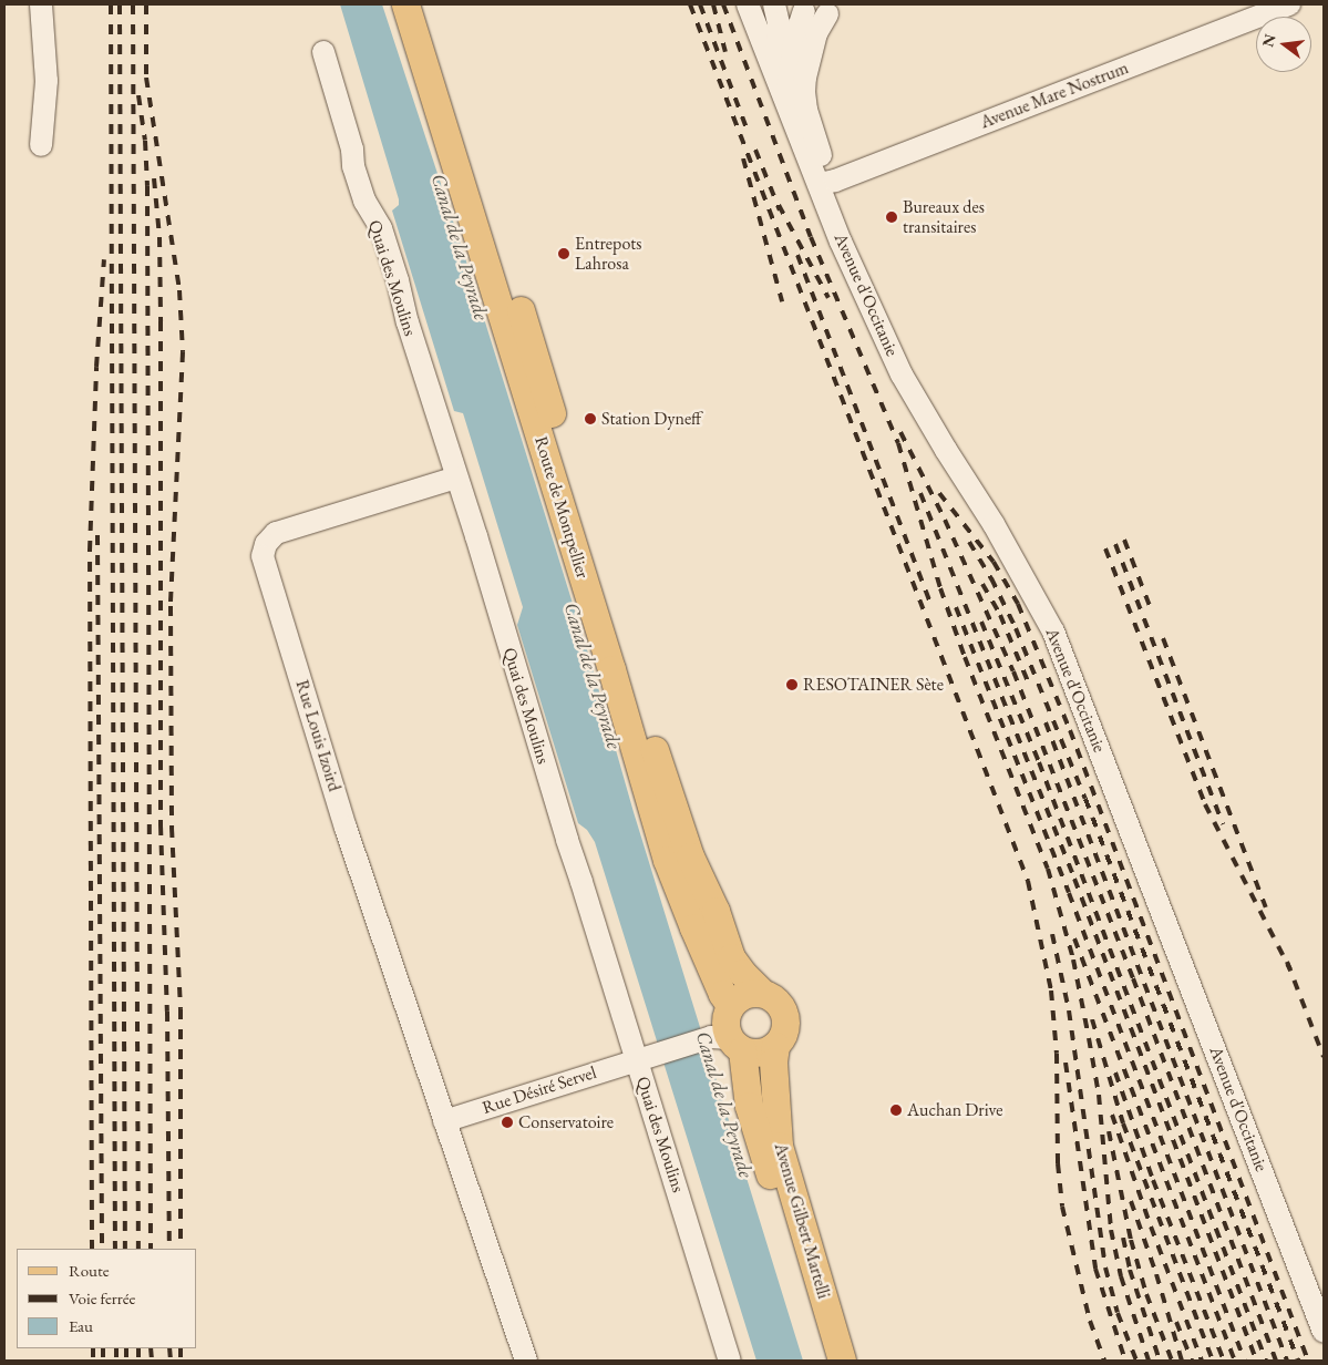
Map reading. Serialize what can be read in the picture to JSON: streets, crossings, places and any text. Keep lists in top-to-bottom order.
{
  "streets": {
    "main road": ["Route de Montpellier", "Avenue Gilbert Martelli"],
    "street": [
      "Avenue Mare Nostrum",
      "Quai des Moulins",
      "Avenue d'Occitanie",
      "Rue Louis Izoird",
      "Rue Désiré Servel"
    ]
  },
  "crossings": [
    ["Avenue Mare Nostrum", "Avenue d'Occitanie"],
    ["Quai des Moulins", "Rue Louis Izoird"],
    ["Quai des Moulins", "Rue Désiré Servel"],
    ["Route de Montpellier", "Rue Désiré Servel"],
    ["Route de Montpellier", "Avenue Gilbert Martelli"],
    ["Rue Louis Izoird", "Rue Désiré Servel"],
    ["Rue Désiré Servel", "Avenue Gilbert Martelli"]
  ],
  "water": ["Canal de la Peyrade"],
  "places": [
    "Bureaux des transitaires",
    "Entrepots Lahrosa",
    "Station Dyneff",
    "RESOTAINER Sète",
    "Auchan Drive",
    "Conservatoire"
  ],
  "legend": ["Route", "Voie ferrée", "Eau"],
  "north": "left"
}
